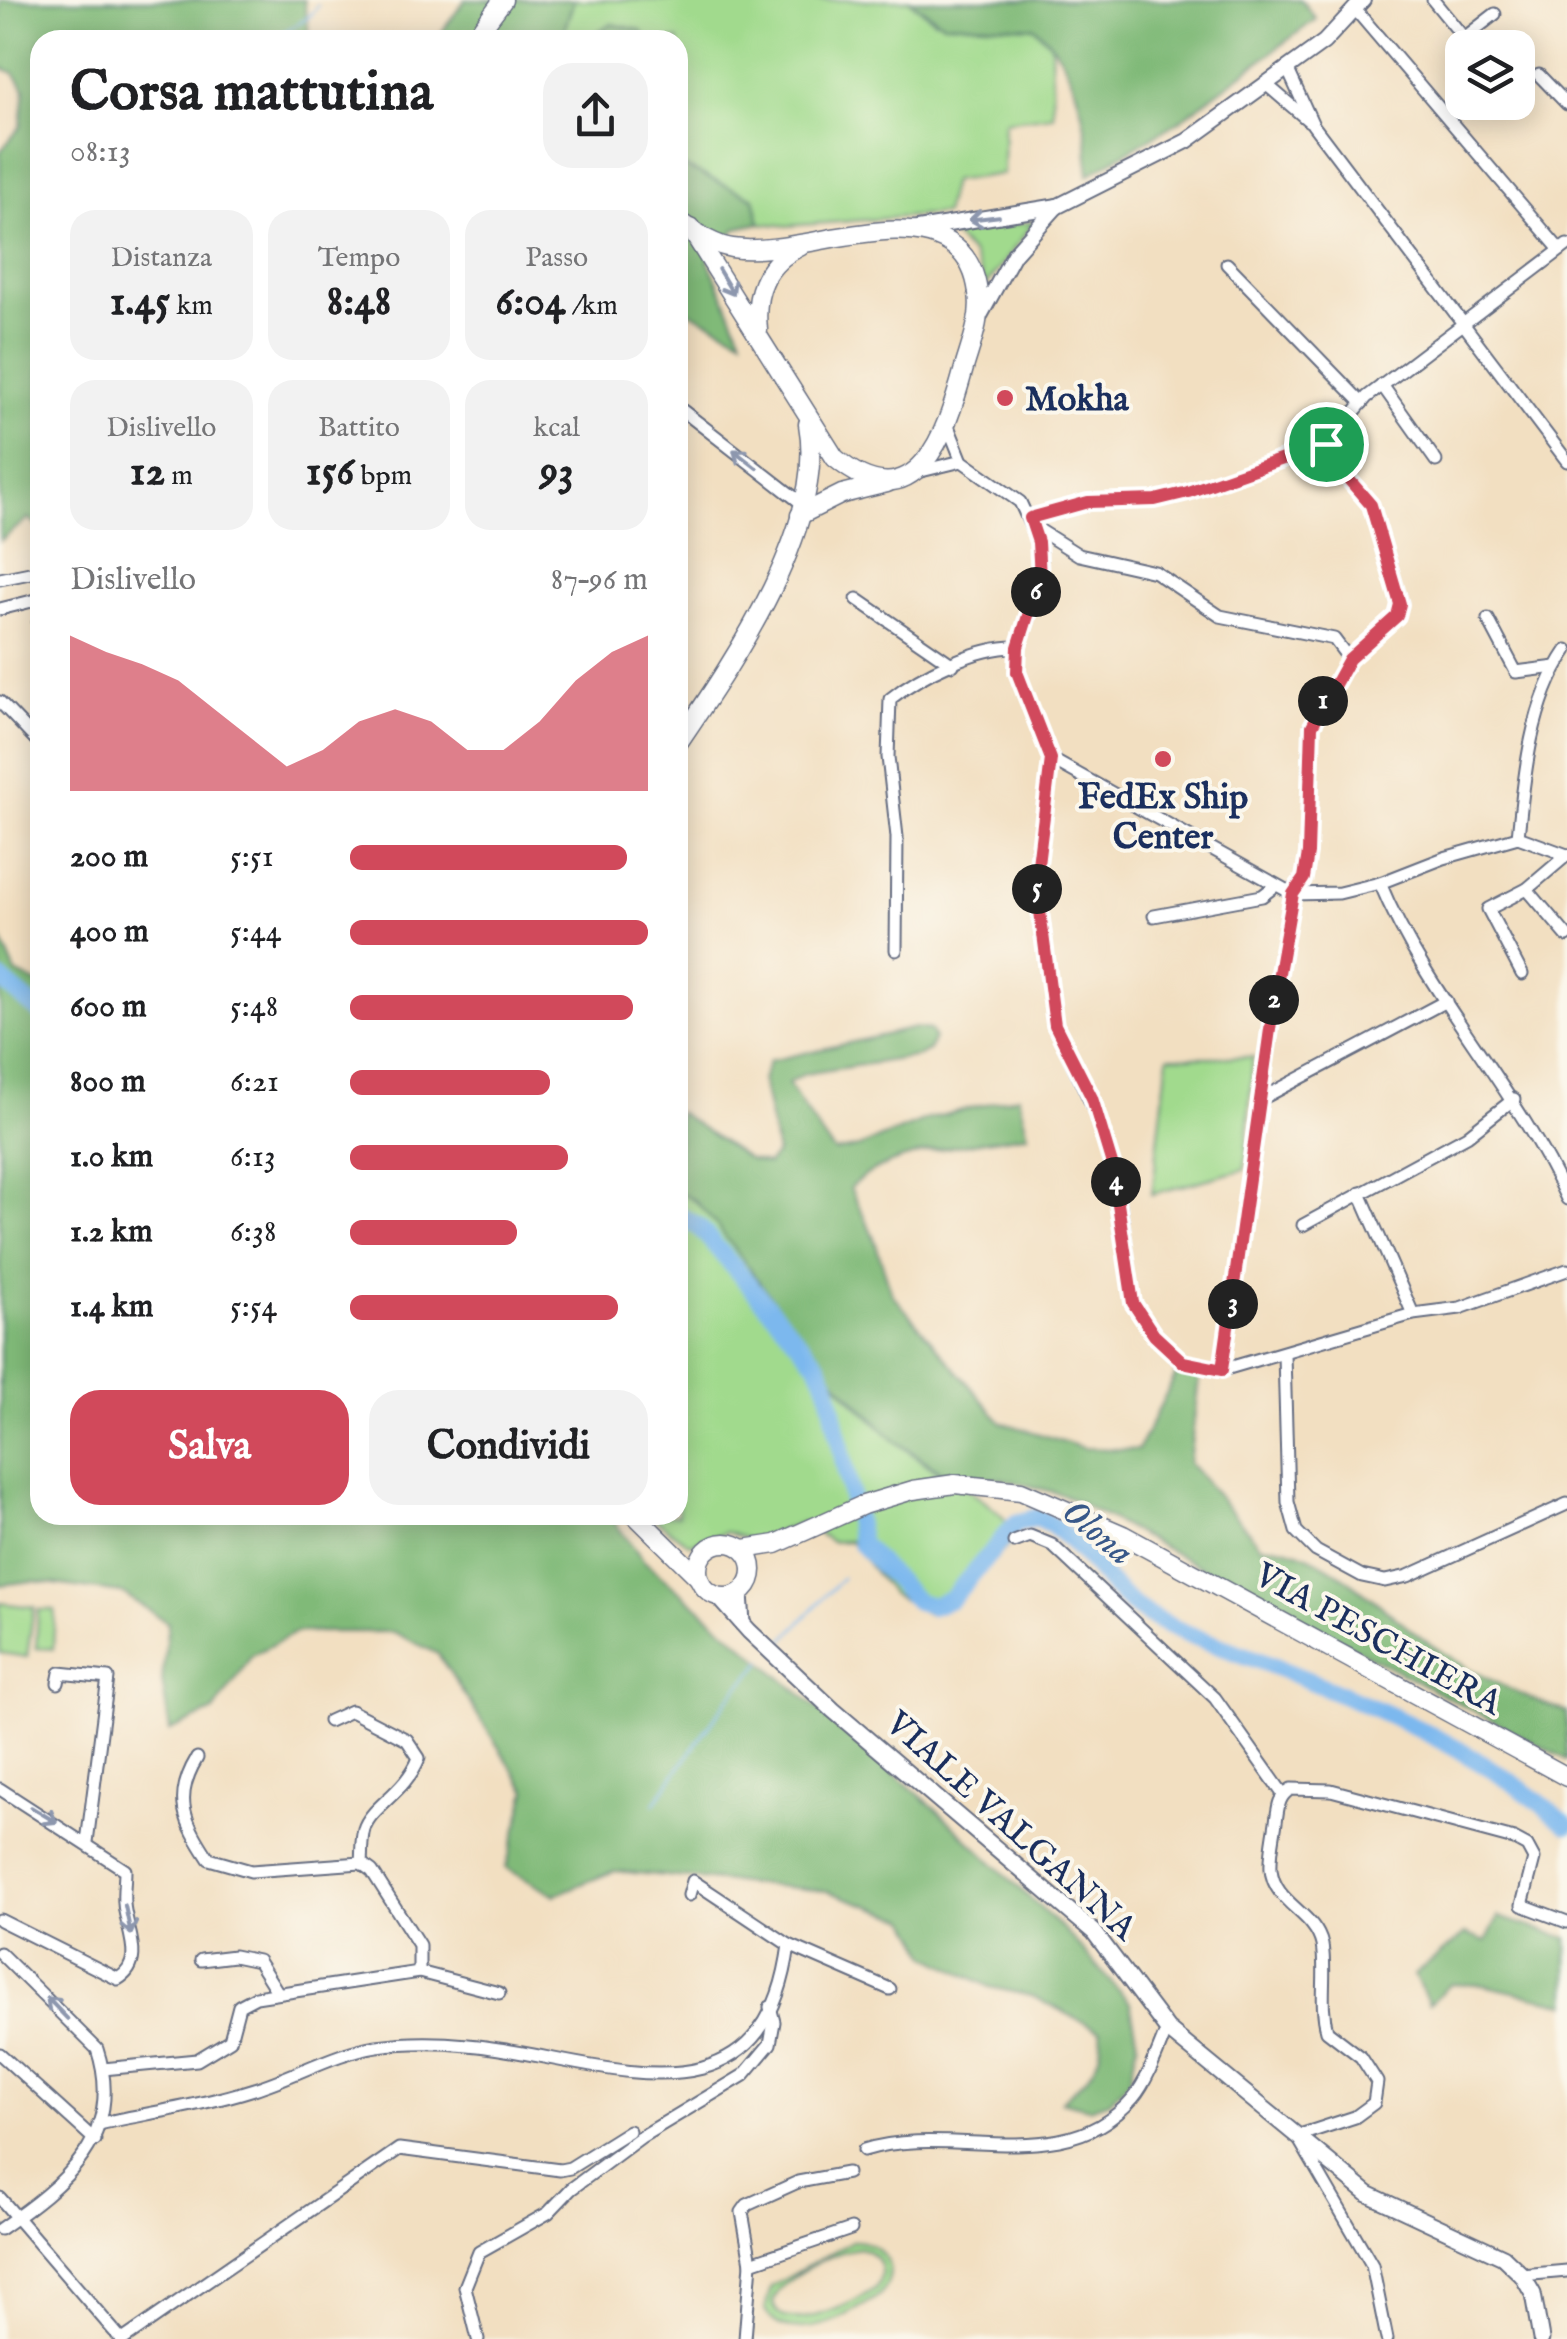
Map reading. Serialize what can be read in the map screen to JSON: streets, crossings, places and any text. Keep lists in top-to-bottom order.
{
  "streets": {
    "main road": ["VIA PESCHIERA", "VIALE VALGANNA"]
  },
  "water": ["Olona"],
  "places": ["Mokha", "FedEx Ship Center"],
  "page": {
    "heading": ["Corsa mattutina", "08:13"],
    "stats": [
      ["Distanza", "1.45 km"],
      ["Tempo", "8:48"],
      ["Passo", "6:04 /km"],
      ["Dislivello", "12 m"],
      ["Battito", "156 bpm"],
      ["kcal", "93"]
    ],
    "chart": ["Dislivello", "87–96 m"],
    "pins": [
      "6",
      "1",
      "5",
      "2",
      "4",
      "3"
    ],
    "list": [
      {
        "name": "200 m",
        "note": "5:51"
      },
      {
        "name": "400 m",
        "note": "5:44"
      },
      {
        "name": "600 m",
        "note": "5:48"
      },
      {
        "name": "800 m",
        "note": "6:21"
      },
      {
        "name": "1.0 km",
        "note": "6:13"
      },
      {
        "name": "1.2 km",
        "note": "6:38"
      },
      {
        "name": "1.4 km",
        "note": "5:54"
      }
    ],
    "buttons": ["Salva", "Condividi"]
  }
}
